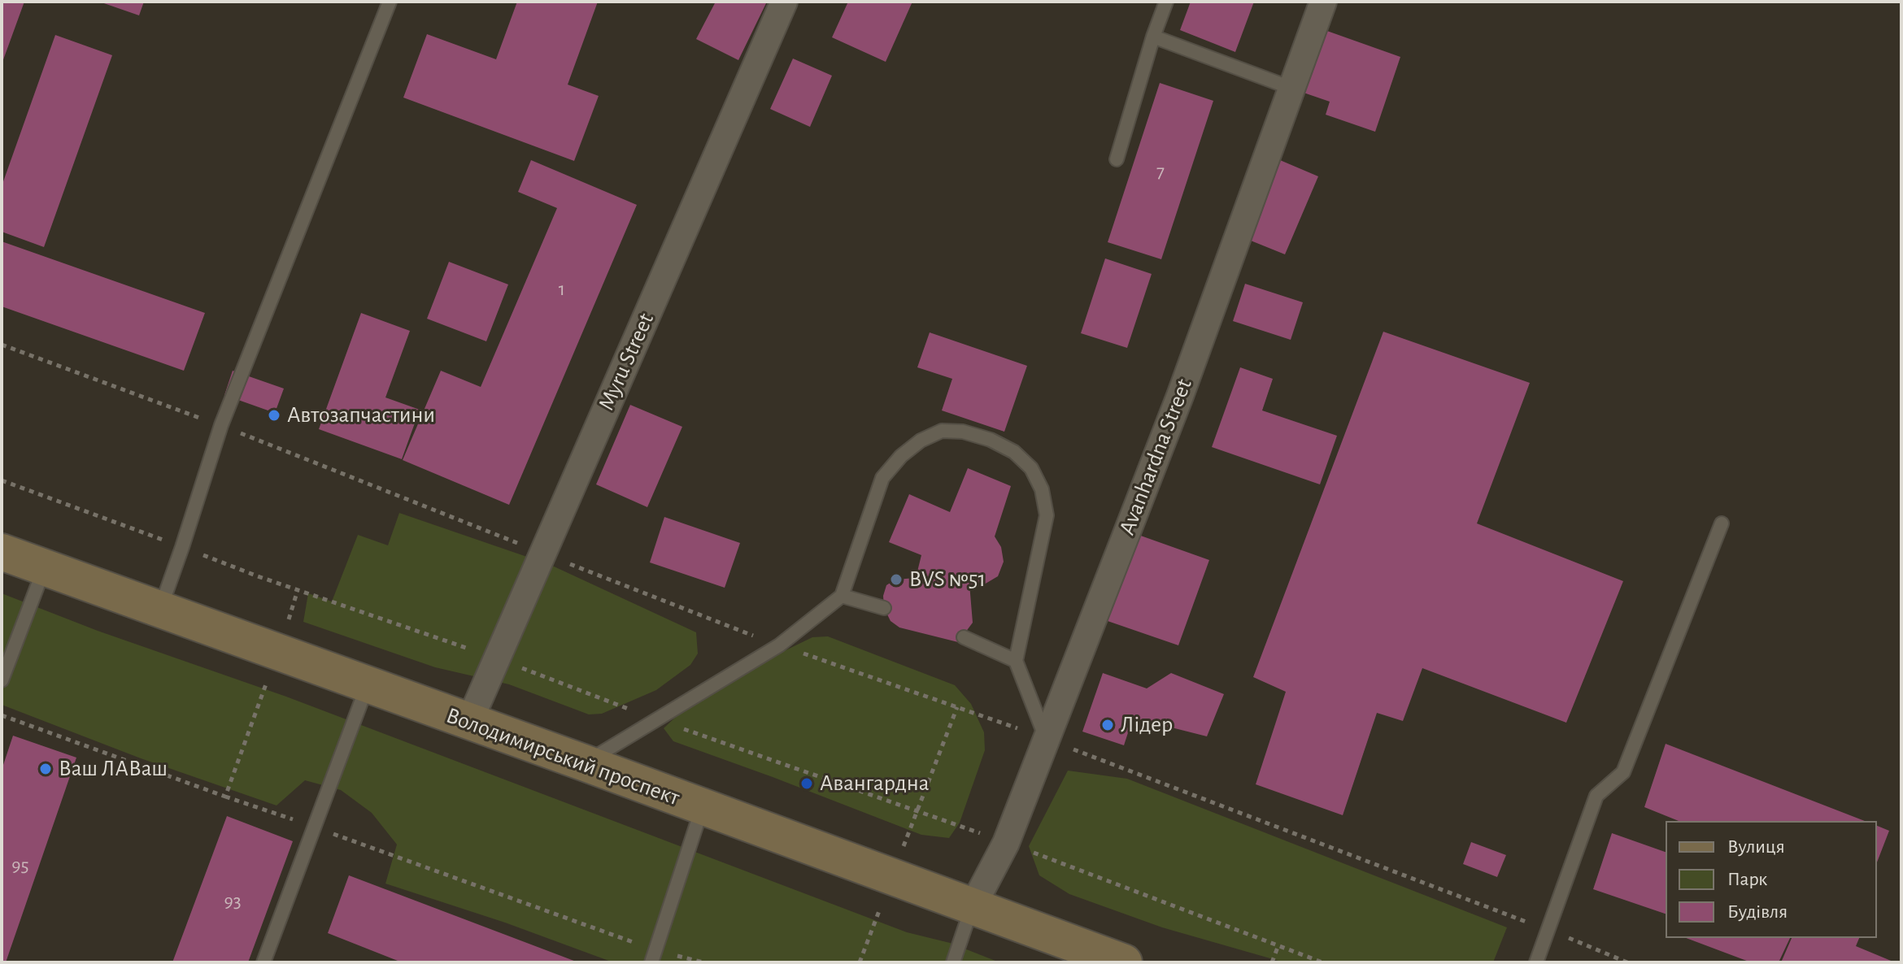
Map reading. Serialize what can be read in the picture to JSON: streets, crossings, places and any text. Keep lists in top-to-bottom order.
{
  "streets": {
    "main road": ["Володимирський проспект"],
    "street": ["Myru Street", "Avanhardna Street"]
  },
  "crossings": [
    ["Myru Street", "Володимирський проспект"],
    ["Avanhardna Street", "Володимирський проспект"]
  ],
  "places": [
    "Автозапчастини",
    "BVS №51",
    "Лідер",
    "Ваш ЛАВаш",
    "Авангардна"
  ],
  "house_numbers": [
    "7",
    "1",
    "95",
    "93"
  ],
  "legend": ["Вулиця", "Парк", "Будівля"]
}
